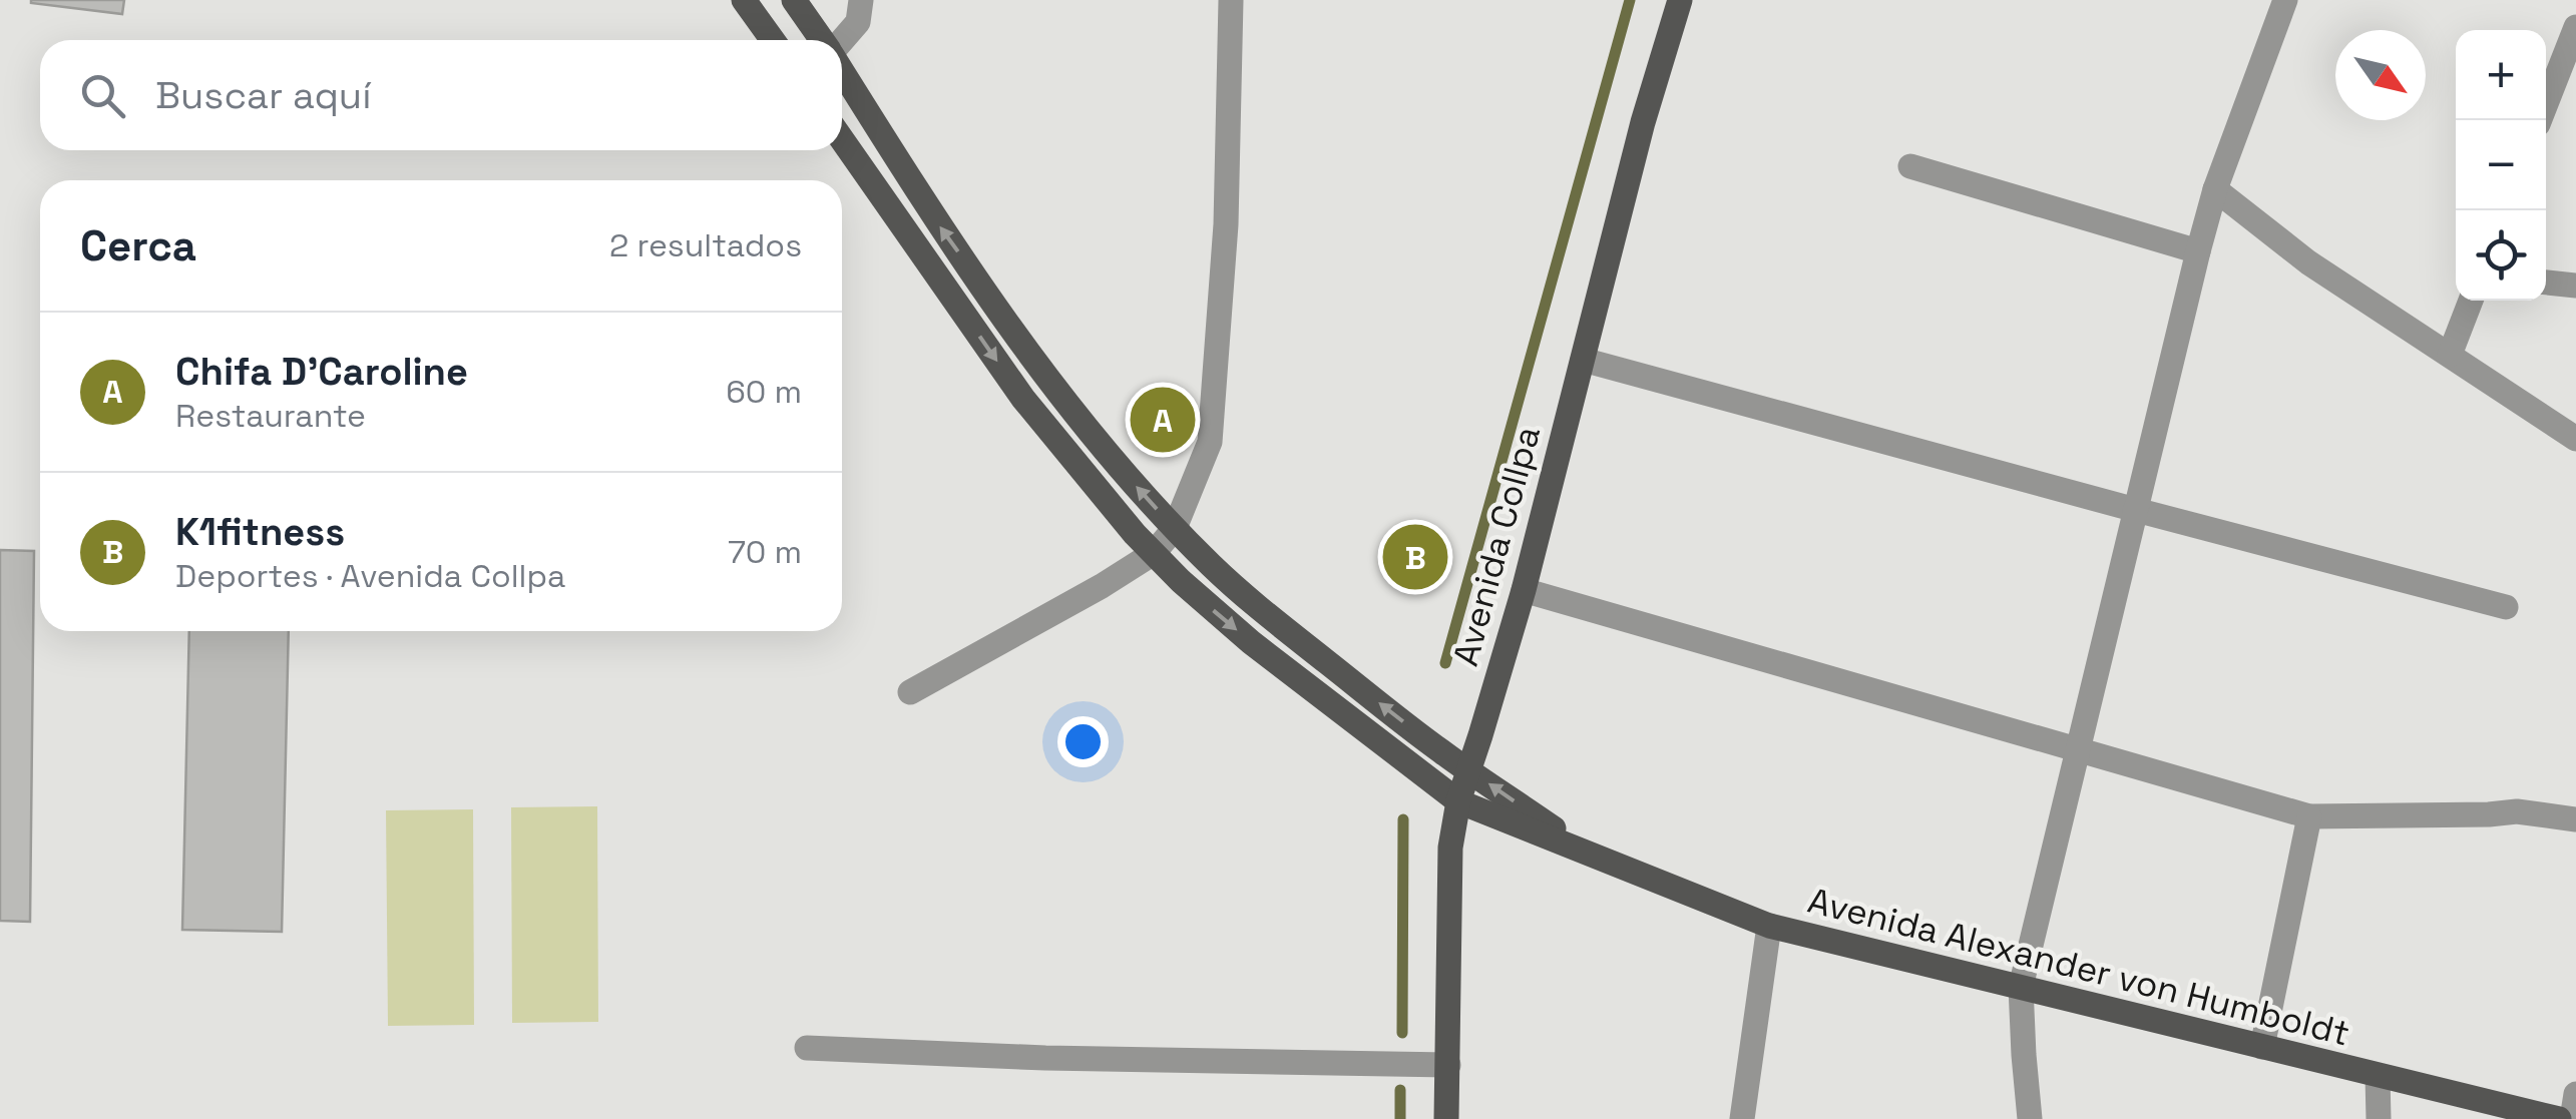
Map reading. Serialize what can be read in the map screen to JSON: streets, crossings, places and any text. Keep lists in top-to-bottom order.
{
  "streets": {
    "main road": ["Avenida Collpa", "Avenida Alexander von Humboldt"]
  },
  "crossings": [
    ["Avenida Collpa", "Avenida Alexander von Humboldt"]
  ],
  "north": "bottom right",
  "page": {
    "map_buttons": ["+", "−"],
    "search": "Buscar aquí",
    "heading": ["Cerca", "2 resultados"],
    "list": [
      {
        "mark": "A",
        "name": "Chifa D'Caroline",
        "note": "Restaurante",
        "value": "60 m"
      },
      {
        "mark": "B",
        "name": "K1fitness",
        "note": "Deportes · Avenida Collpa",
        "value": "70 m"
      }
    ],
    "pins": ["A", "B"]
  }
}
